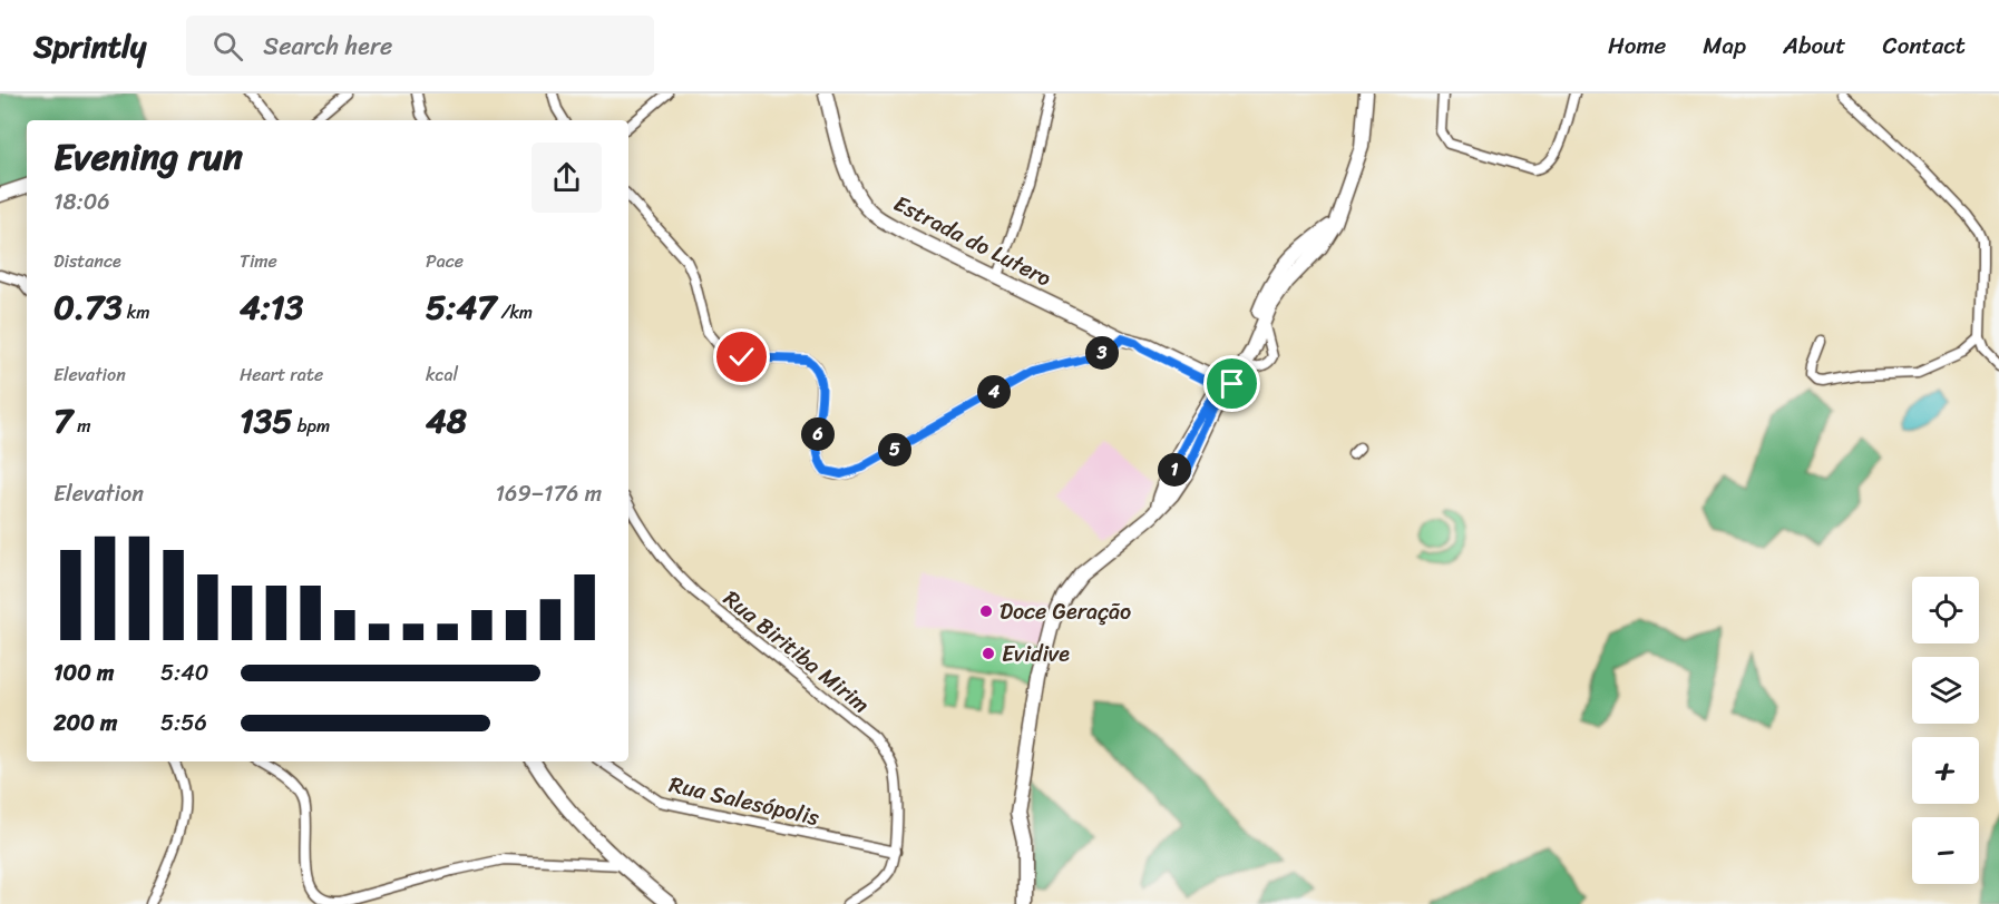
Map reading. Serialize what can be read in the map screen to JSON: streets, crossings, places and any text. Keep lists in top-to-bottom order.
{
  "streets": {
    "main road": ["Estrada do Lutero"],
    "street": ["Rua Biritiba Mirim", "Rua Salesópolis"]
  },
  "crossings": [
    ["Rua Biritiba Mirim", "Rua Salesópolis"]
  ],
  "places": ["Doce Geração", "Evidive"],
  "page": {
    "header": "Sprintly",
    "search": "Search here",
    "nav": [
      "Home",
      "Map",
      "About",
      "Contact"
    ],
    "heading": ["Evening run", "18:06"],
    "stats": [
      ["Distance", "0.73 km"],
      ["Time", "4:13"],
      ["Pace", "5:47 /km"],
      ["Elevation", "7 m"],
      ["Heart rate", "135 bpm"],
      ["kcal", "48"]
    ],
    "pins": [
      "3",
      "4",
      "6",
      "5",
      "1"
    ],
    "chart": ["Elevation", "169–176 m"],
    "map_buttons": ["+", "−"],
    "list": [
      {
        "name": "100 m",
        "note": "5:40"
      },
      {
        "name": "200 m",
        "note": "5:56"
      }
    ]
  }
}
